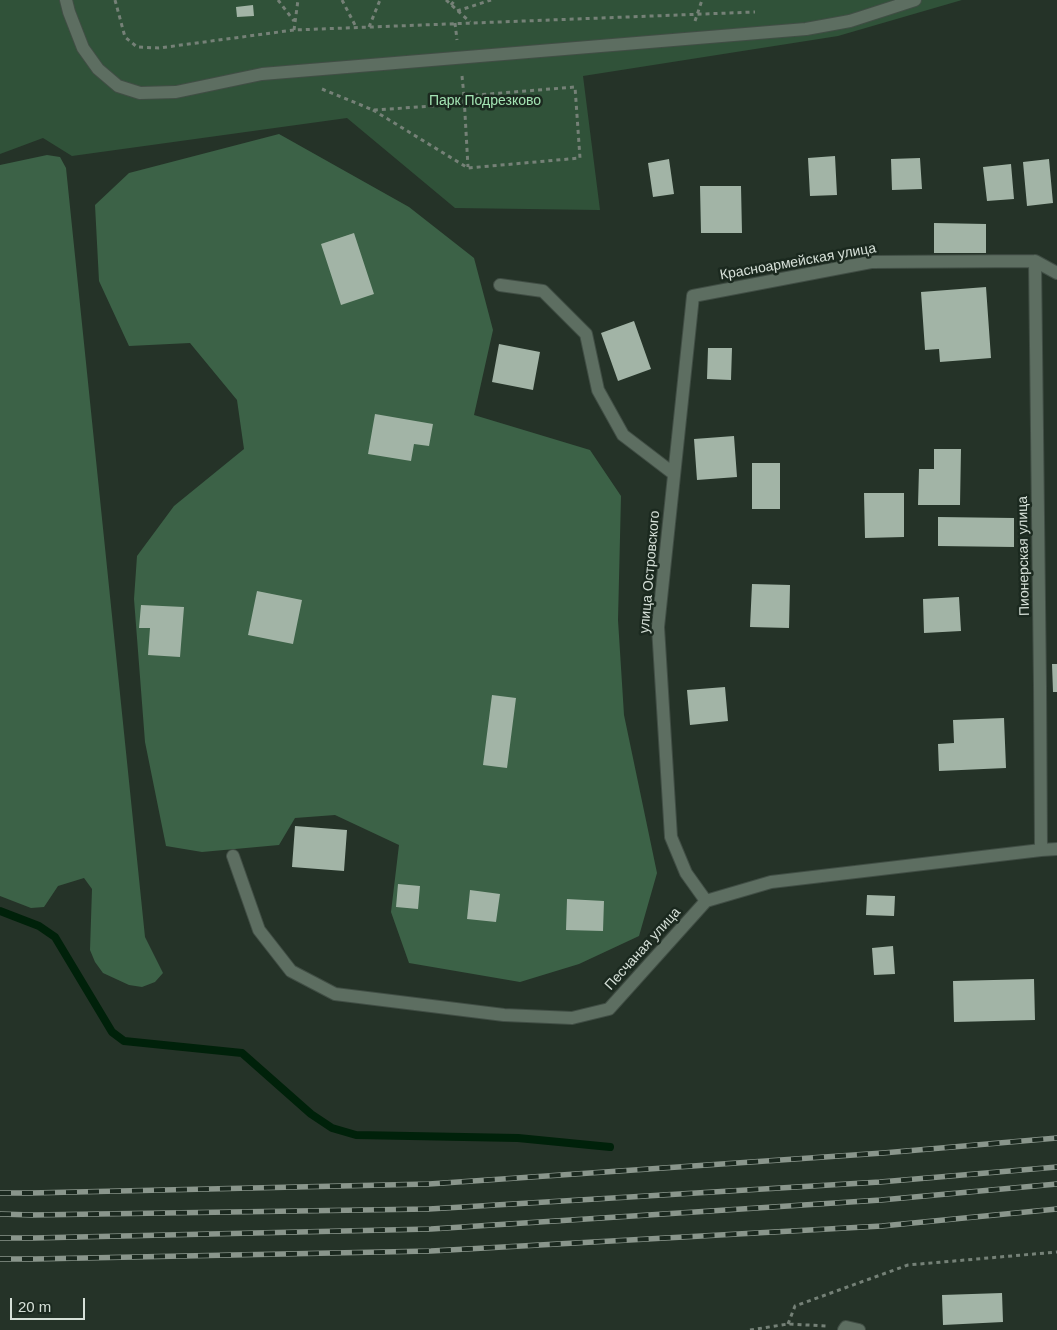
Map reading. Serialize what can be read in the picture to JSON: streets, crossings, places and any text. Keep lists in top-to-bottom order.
{
  "streets": {
    "street": [
      "Красноармейская улица",
      "Пионерская улица",
      "улица Островского",
      "Песчаная улица"
    ]
  },
  "crossings": [
    ["Красноармейская улица", "Пионерская улица"],
    ["Красноармейская улица", "улица Островского"],
    ["улица Островского", "Песчаная улица"]
  ],
  "parks": ["Парк Подрезково"],
  "scale_bar": "20 m"
}
